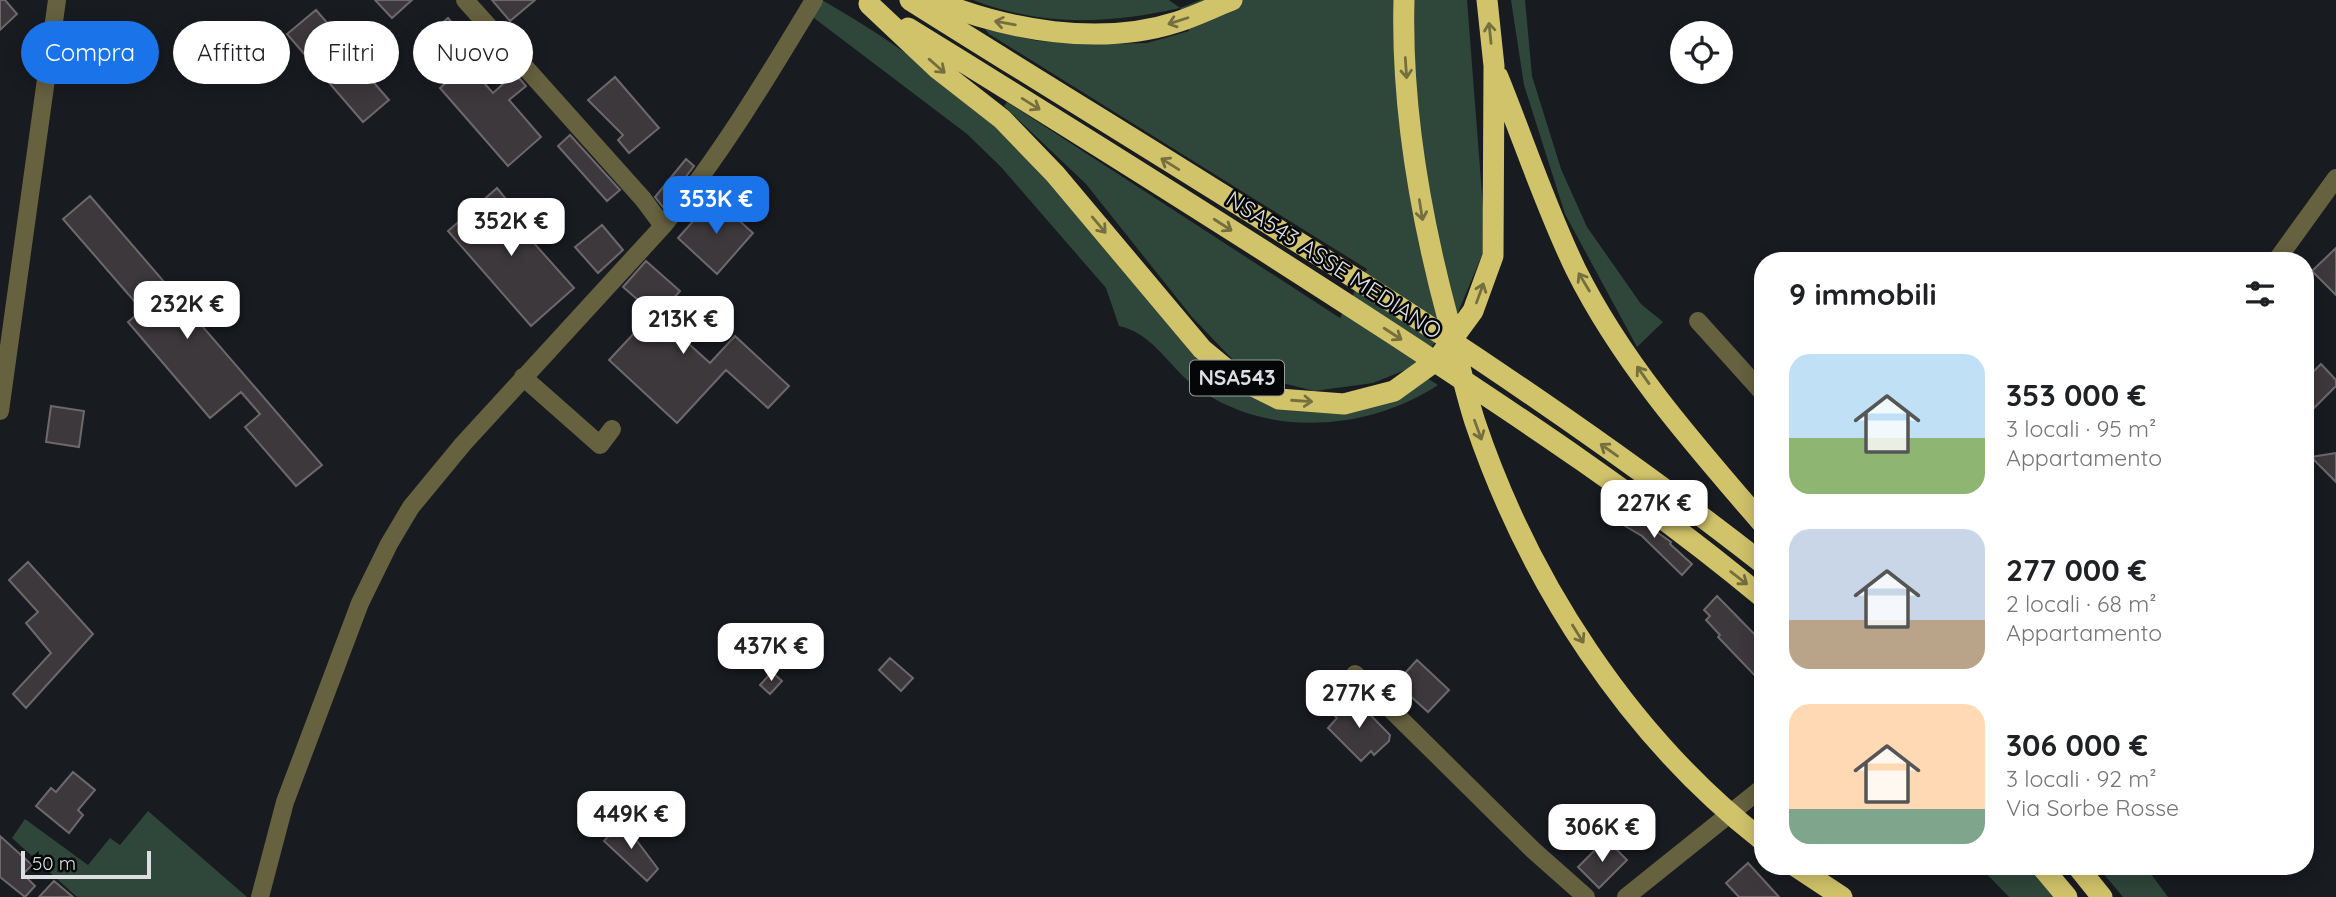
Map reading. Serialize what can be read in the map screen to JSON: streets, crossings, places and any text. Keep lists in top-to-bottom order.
{
  "streets": {
    "highway": ["NSA543 ASSE MEDIANO", "NSA543"]
  },
  "crossings": [
    ["NSA543 ASSE MEDIANO", "NSA543"]
  ],
  "scale_bar": "50 m",
  "page": {
    "chip": [
      "Compra",
      "Affitta",
      "Filtri",
      "Nuovo"
    ],
    "price": [
      "353K €",
      "352K €",
      "232K €",
      "213K €",
      "227K €",
      "437K €",
      "277K €",
      "449K €",
      "306K €"
    ],
    "heading": "9 immobili",
    "list": [
      {
        "name": "353 000 €",
        "note": "3 locali · 95 m² · Appartamento"
      },
      {
        "name": "277 000 €",
        "note": "2 locali · 68 m² · Appartamento"
      },
      {
        "name": "306 000 €",
        "note": "3 locali · 92 m² · Via Sorbe Rosse"
      }
    ],
    "scale": "50 m"
  }
}
